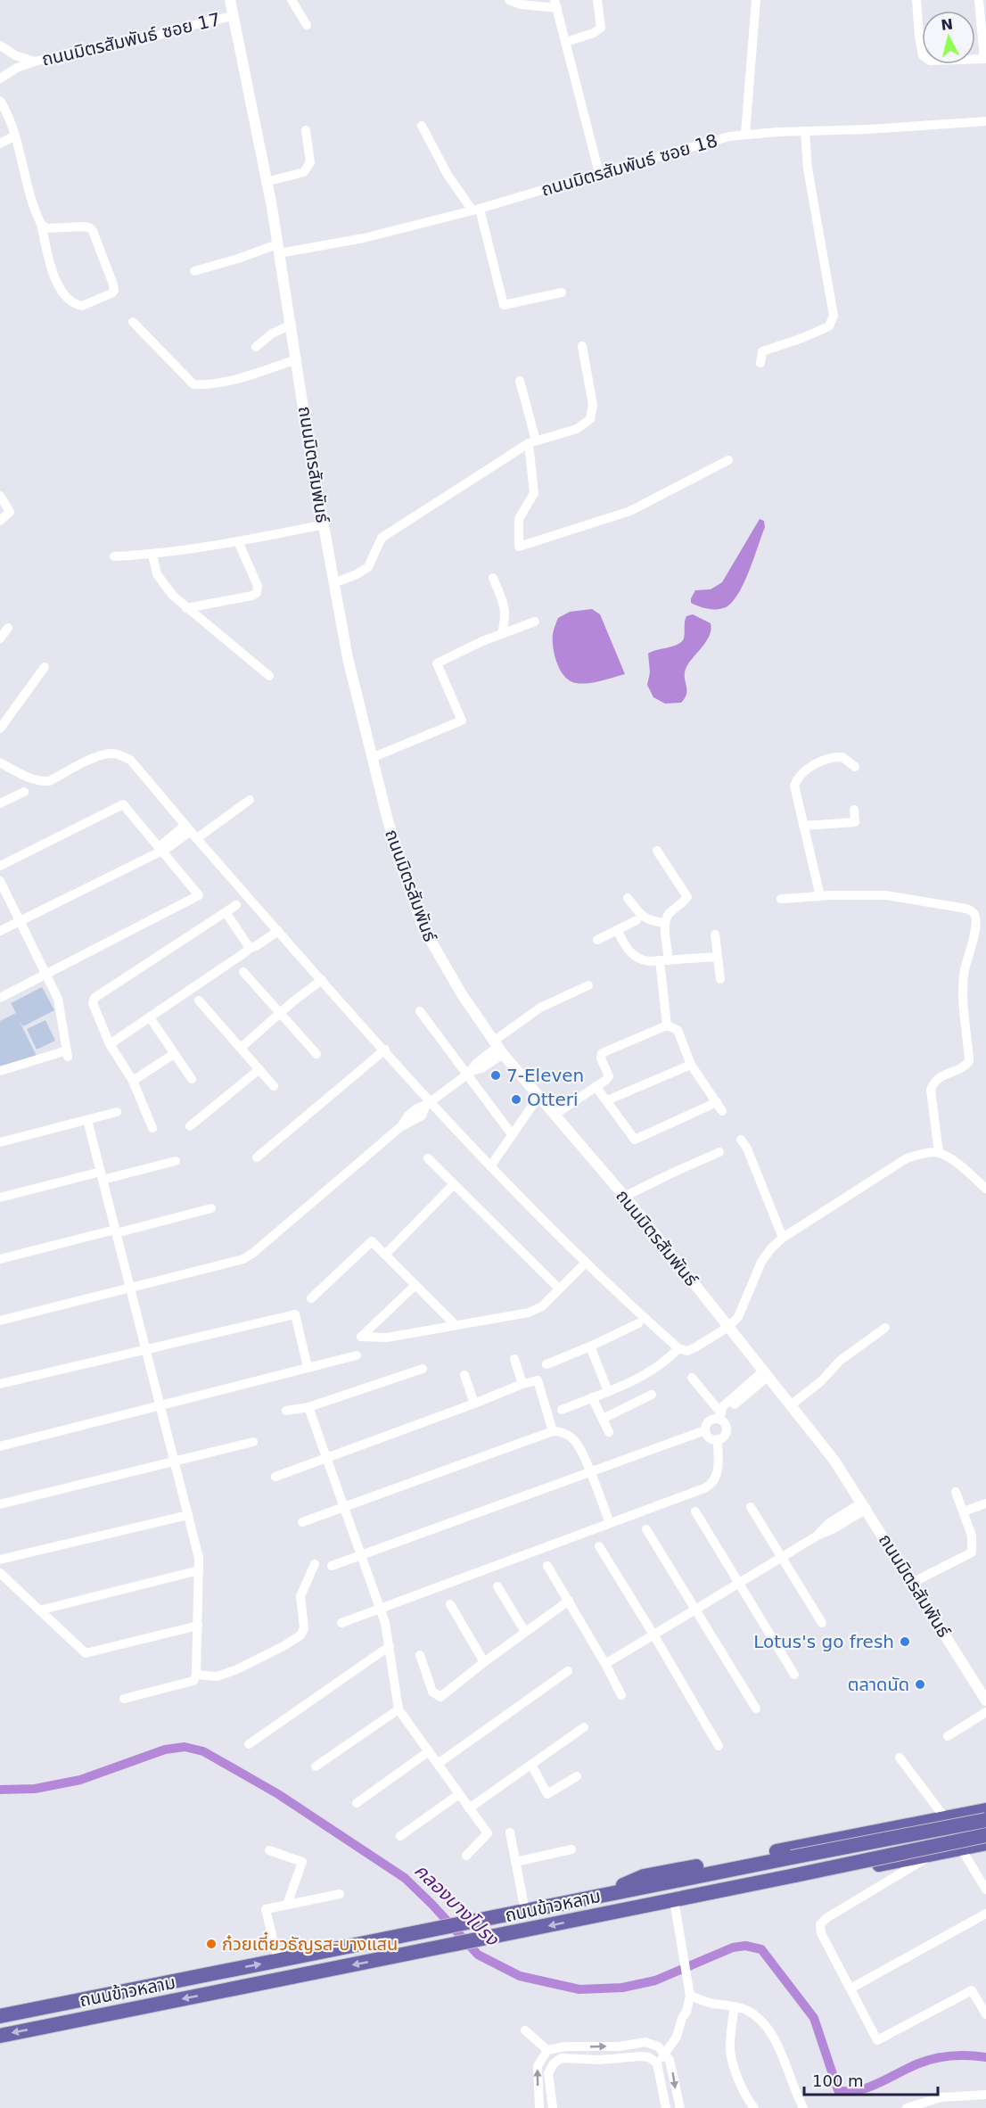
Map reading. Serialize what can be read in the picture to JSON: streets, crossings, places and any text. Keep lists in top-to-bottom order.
{
  "streets": {
    "main road": ["ถนนข้าวหลาม"],
    "street": ["ถนนมิตรสัมพันธ์ ซอย 17", "ถนนมิตรสัมพันธ์ ซอย 18", "ถนนมิตรสัมพันธ์"]
  },
  "crossings": [
    ["ถนนมิตรสัมพันธ์ ซอย 17", "ถนนมิตรสัมพันธ์"],
    ["ถนนมิตรสัมพันธ์ ซอย 18", "ถนนมิตรสัมพันธ์"]
  ],
  "water": ["คลองบางโปรง"],
  "places": [
    "7-Eleven",
    "Otteri",
    "Lotus's go fresh",
    "ตลาดนัด",
    "ก๋วยเตี๋ยวธัญรส-บางแสน"
  ],
  "scale_bar": "100 m",
  "north": "top"
}
